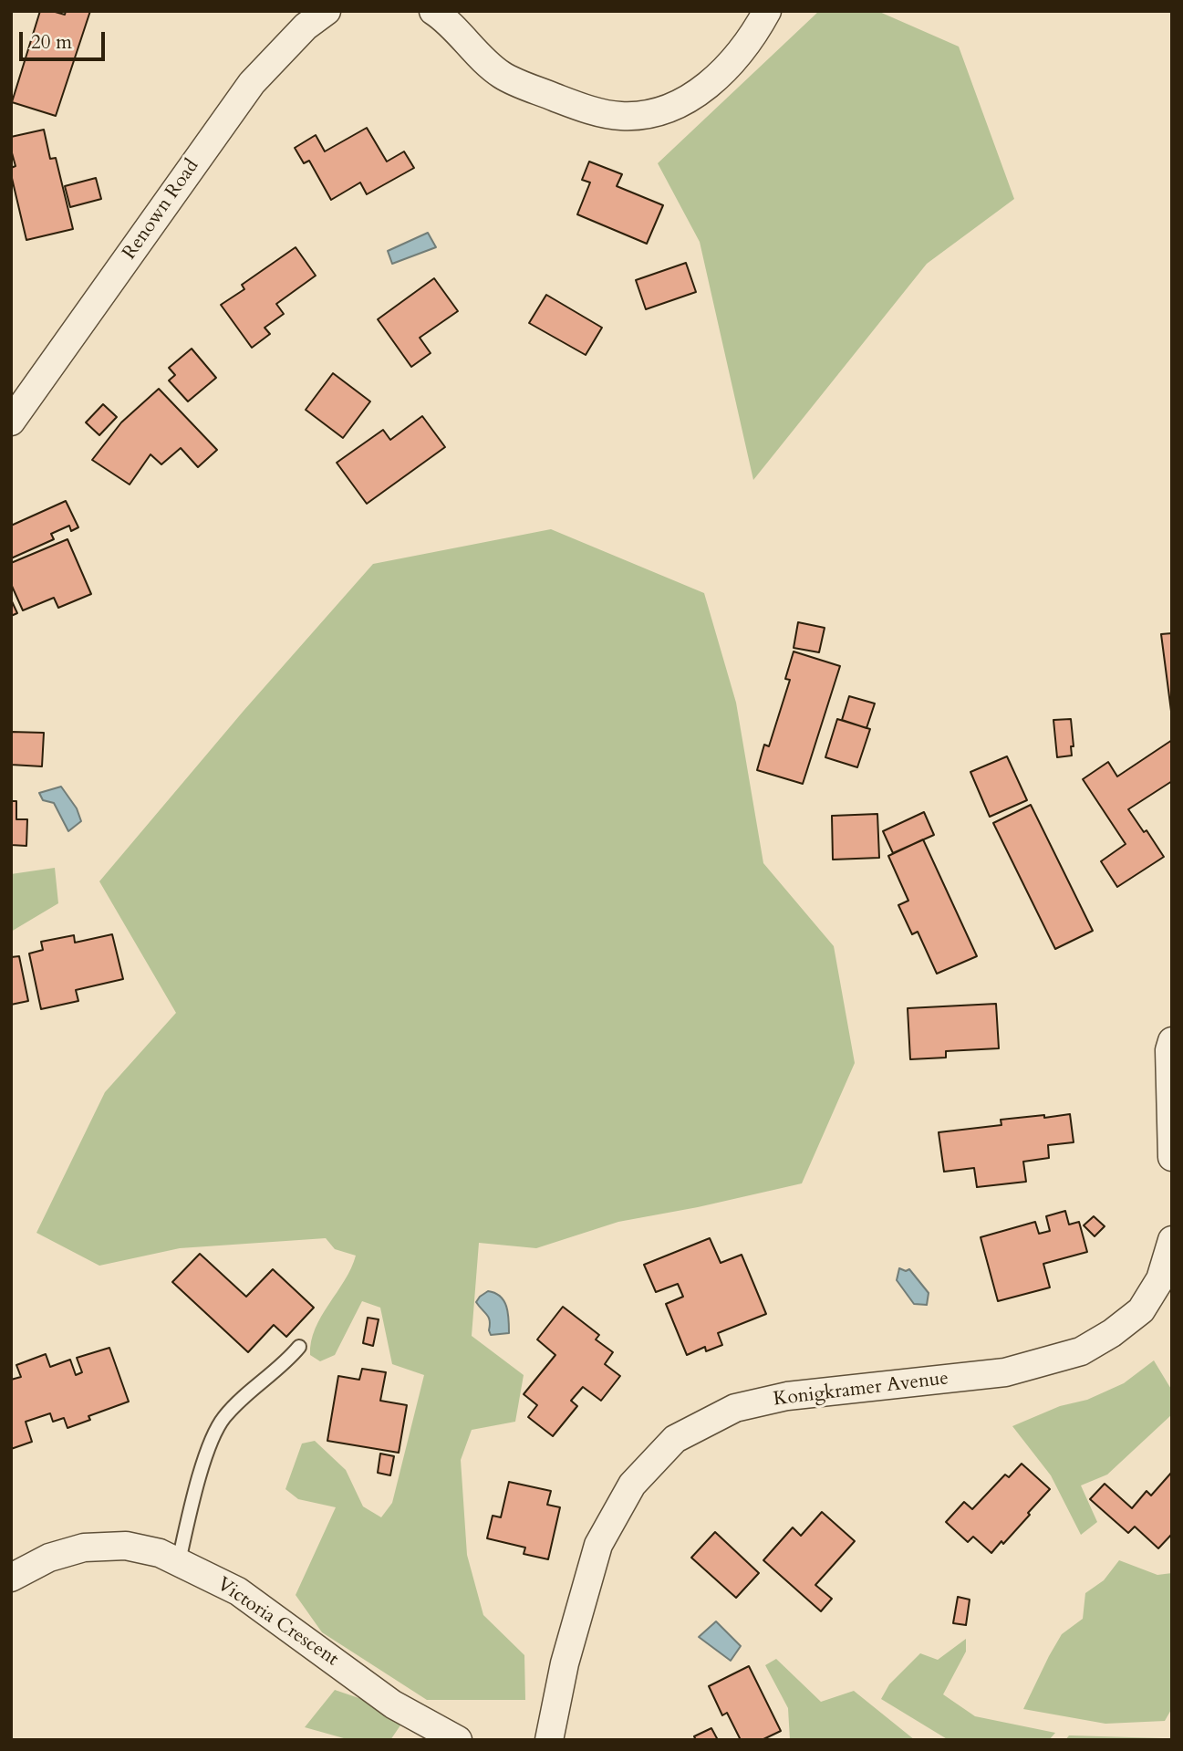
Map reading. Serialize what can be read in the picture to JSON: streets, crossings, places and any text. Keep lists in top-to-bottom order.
{
  "streets": {
    "street": ["Renown Road", "Konigkramer Avenue", "Victoria Crescent"]
  },
  "scale_bar": "20 m"
}
